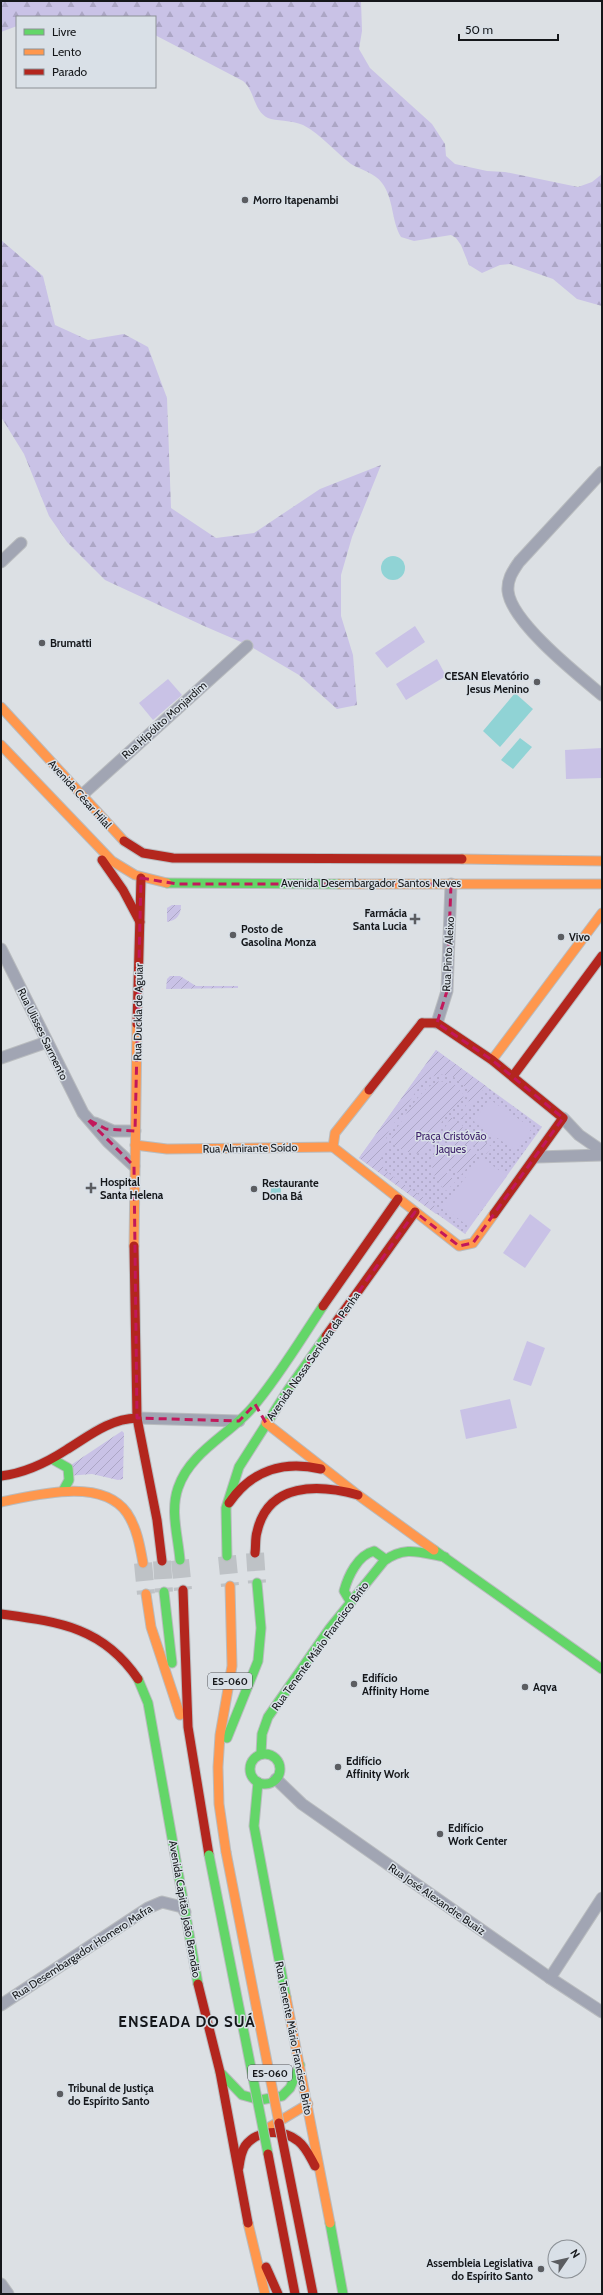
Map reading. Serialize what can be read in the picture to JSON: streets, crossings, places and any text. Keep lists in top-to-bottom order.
{
  "streets": {
    "main road": [
      "Avenida César Hilal",
      "Avenida Desembargador Santos Neves",
      "Rua Duckla de Aguiar",
      "Rua Almirante Soído",
      "Avenida Nossa Senhora da Penha",
      "Rua Tenente Mário Francisco Brito",
      "ES-060",
      "Avenida Capitão João Brandão"
    ],
    "street": [
      "Rua Hipólito Monjardim",
      "Rua Pinto Aleixo",
      "Rua Ulisses Sarmento",
      "Rua José Alexandre Buaiz",
      "Rua Desembargador Homero Mafra"
    ]
  },
  "crossings": [
    ["Rua Hipólito Monjardim", "Avenida César Hilal"],
    ["Avenida César Hilal", "Avenida Desembargador Santos Neves"],
    ["Avenida César Hilal", "Rua Duckla de Aguiar"],
    ["Avenida Desembargador Santos Neves", "Rua Pinto Aleixo"],
    ["Avenida Desembargador Santos Neves", "Rua Duckla de Aguiar"],
    ["Rua Duckla de Aguiar", "Rua Ulisses Sarmento"],
    ["Rua Duckla de Aguiar", "Rua Almirante Soído"],
    ["Rua Tenente Mário Francisco Brito", "Rua José Alexandre Buaiz"],
    ["Avenida Capitão João Brandão", "Rua Desembargador Homero Mafra"]
  ],
  "districts": ["ENSEADA DO SUÁ"],
  "parks": ["Praça Cristóvão Jaques"],
  "places": {
    "other": [
      "Morro Itapenambi",
      "Brumatti",
      "CESAN Elevatório Jesus Menino",
      "Posto de Gasolina Monza",
      "Vivo",
      "Restaurante Dona Bá",
      "Edifício Affinity Home",
      "Aqva",
      "Edifício Affinity Work",
      "Edifício Work Center",
      "Tribunal de Justiça do Espírito Santo",
      "Assembleia Legislativa do Espírito Santo"
    ],
    "health": ["Farmácia Santa Lucia", "Hospital Santa Helena"]
  },
  "legend": ["Livre", "Lento", "Parado"],
  "scale_bar": "50 m",
  "north": "top right"
}
